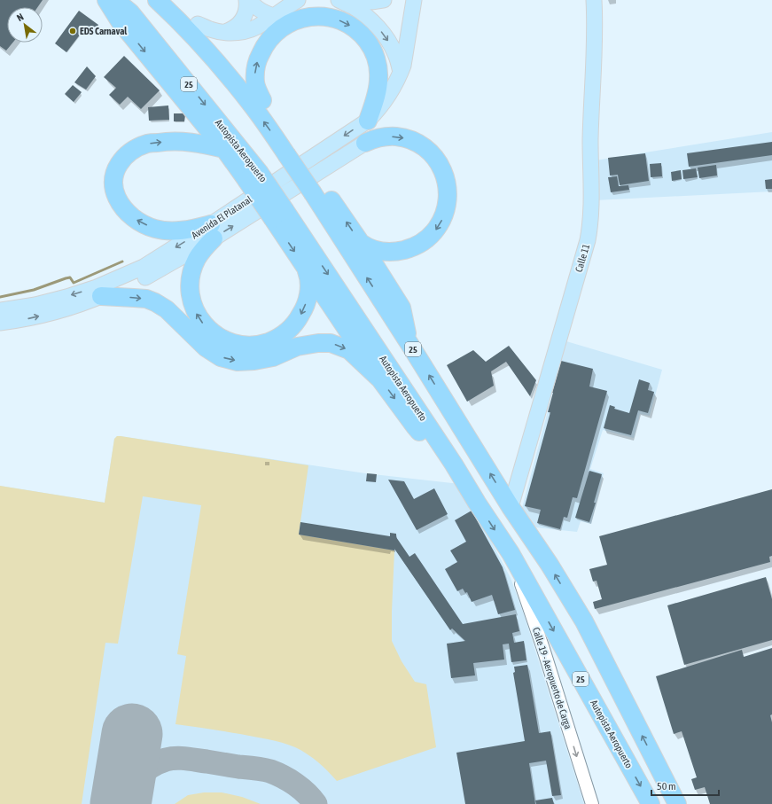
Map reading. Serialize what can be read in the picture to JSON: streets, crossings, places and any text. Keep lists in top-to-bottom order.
{
  "streets": {
    "highway": ["25", "Autopista Aeropuerto"],
    "main road": ["Avenida El Platanal", "Calle 11"],
    "street": ["Calle 19 - Aeropuerto de Carga"]
  },
  "crossings": [
    ["25", "Calle 11"],
    ["Autopista Aeropuerto", "Calle 19 - Aeropuerto de Carga"]
  ],
  "one_way": ["Calle 19 - Aeropuerto de Carga"],
  "places": ["EDS Carnaval"],
  "scale_bar": "50 m",
  "north": "top left"
}
